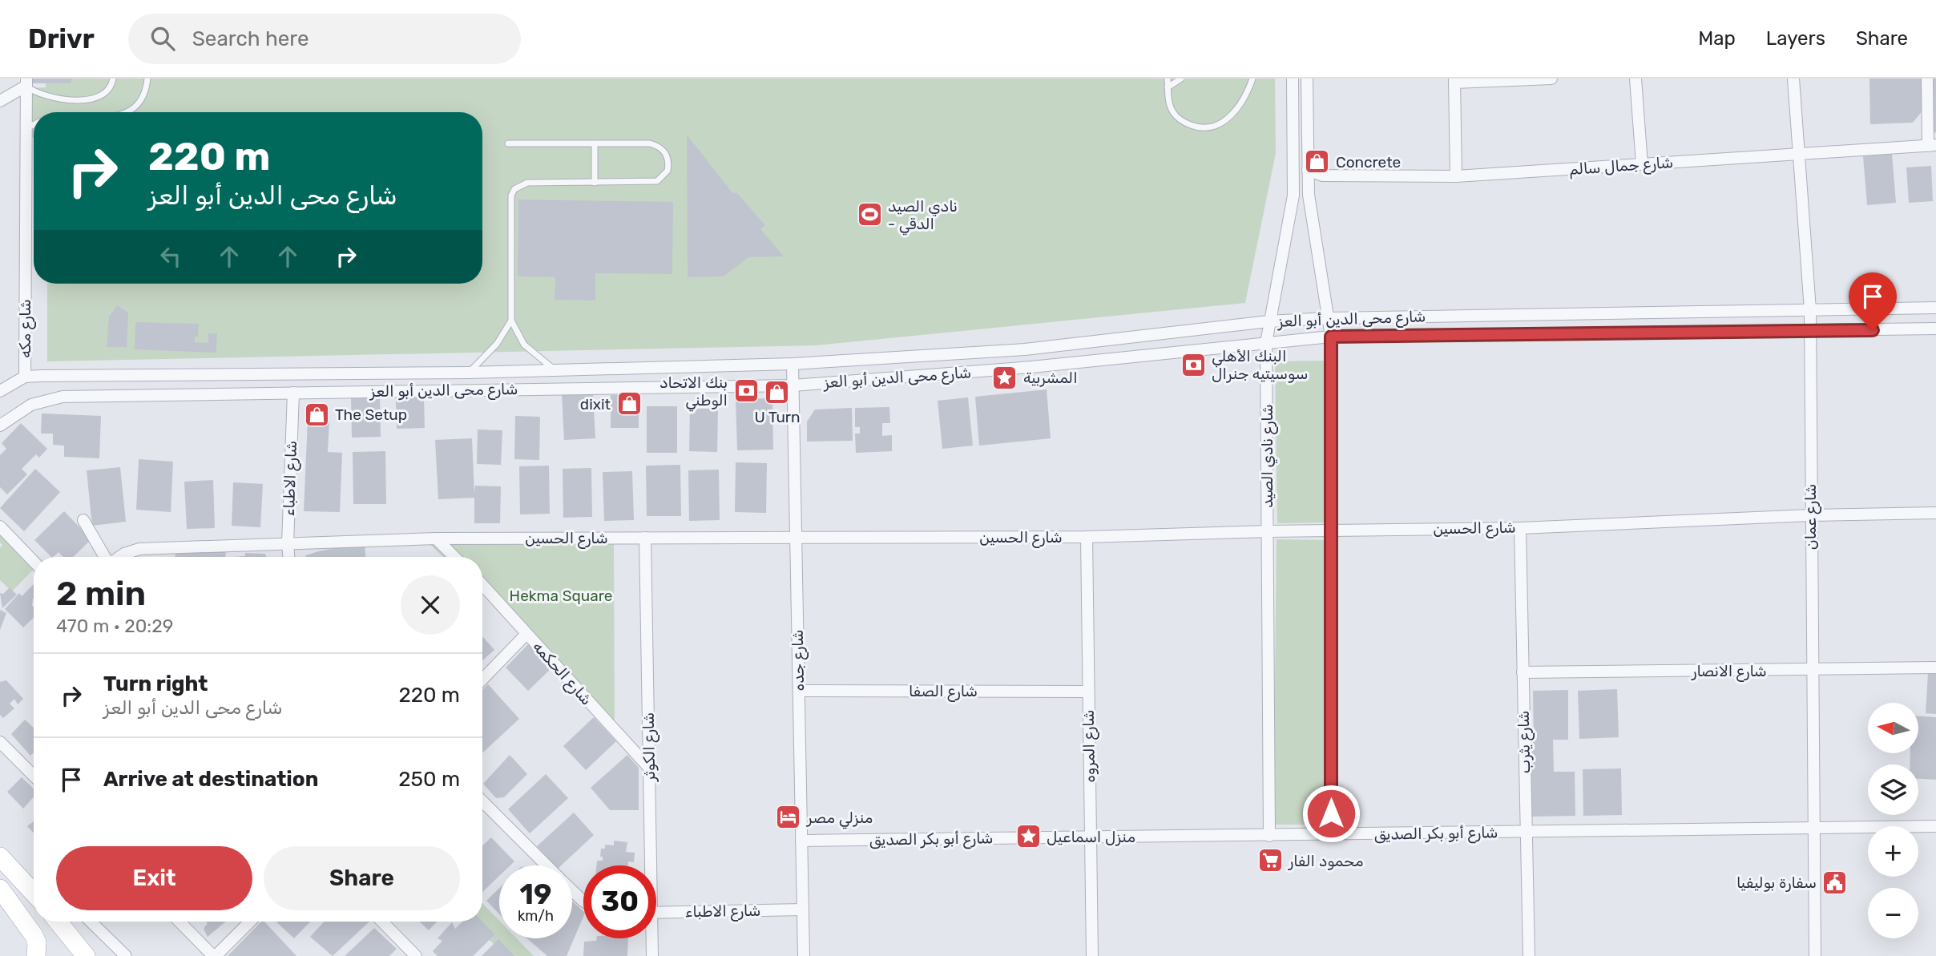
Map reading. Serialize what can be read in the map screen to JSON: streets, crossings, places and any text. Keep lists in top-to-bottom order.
{
  "streets": {
    "street": [
      "شارع جمال سالم",
      "شارع محى الدين أبو العز",
      "شارع مكه",
      "شارع نادي الصيد",
      "شارع الاطباء",
      "شارع عمان",
      "شارع الحسين",
      "شارع جده",
      "شارع الانصار",
      "شارع الحكمه",
      "شارع الصفا",
      "شارع يثرب",
      "شارع المروه",
      "شارع الكوثر",
      "شارع أبو بكر الصديق"
    ]
  },
  "crossings": [
    ["شارع جمال سالم", "شارع عمان"],
    ["شارع محى الدين أبو العز", "شارع مكه"],
    ["شارع محى الدين أبو العز", "شارع نادي الصيد"],
    ["شارع محى الدين أبو العز", "شارع الاطباء"],
    ["شارع محى الدين أبو العز", "شارع عمان"],
    ["شارع محى الدين أبو العز", "شارع جده"],
    ["شارع نادي الصيد", "شارع الحسين"],
    ["شارع نادي الصيد", "شارع أبو بكر الصديق"],
    ["شارع الاطباء", "شارع الحسين"],
    ["شارع الاطباء", "شارع جده"],
    ["شارع عمان", "شارع الحسين"],
    ["شارع عمان", "شارع الانصار"],
    ["شارع عمان", "شارع أبو بكر الصديق"],
    ["شارع الحسين", "شارع جده"],
    ["شارع الحسين", "شارع يثرب"],
    ["شارع الحسين", "شارع المروه"],
    ["شارع الحسين", "شارع الكوثر"],
    ["شارع جده", "شارع الصفا"],
    ["شارع جده", "شارع أبو بكر الصديق"],
    ["شارع الانصار", "شارع يثرب"],
    ["شارع الحكمه", "شارع الكوثر"],
    ["شارع الصفا", "شارع المروه"],
    ["شارع يثرب", "شارع أبو بكر الصديق"],
    ["شارع المروه", "شارع أبو بكر الصديق"]
  ],
  "parks": ["Hekma Square"],
  "places": {
    "shop": [
      "Concrete",
      "U Turn",
      "dixit",
      "The Setup"
    ],
    "sports": ["نادي الصيد - الدقي"],
    "bank": ["البنك الأهلي سوسيتيه جنرال", "بنك الاتحاد الوطني"],
    "place": ["المشربية", "منزل اسماعيل"],
    "hotel": ["منزلي مصر"],
    "supermarket": ["محمود الفار"],
    "public building": ["سفارة بوليفيا"]
  },
  "north": "left",
  "page": {
    "header": "Drivr",
    "search": "Search here",
    "nav": ["Map", "Layers", "Share"],
    "turn": ["220 m", "شارع محى الدين أبو العز"],
    "heading": ["2 min", "470 m · 20:29"],
    "list": [
      {
        "name": "Turn right",
        "note": "شارع محى الدين أبو العز",
        "value": "220 m"
      },
      {
        "name": "Arrive at destination",
        "value": "250 m"
      }
    ],
    "map_buttons": ["+", "−"],
    "buttons": ["Exit", "Share"],
    "speed": "19 km/h",
    "limit": "30"
  }
}
